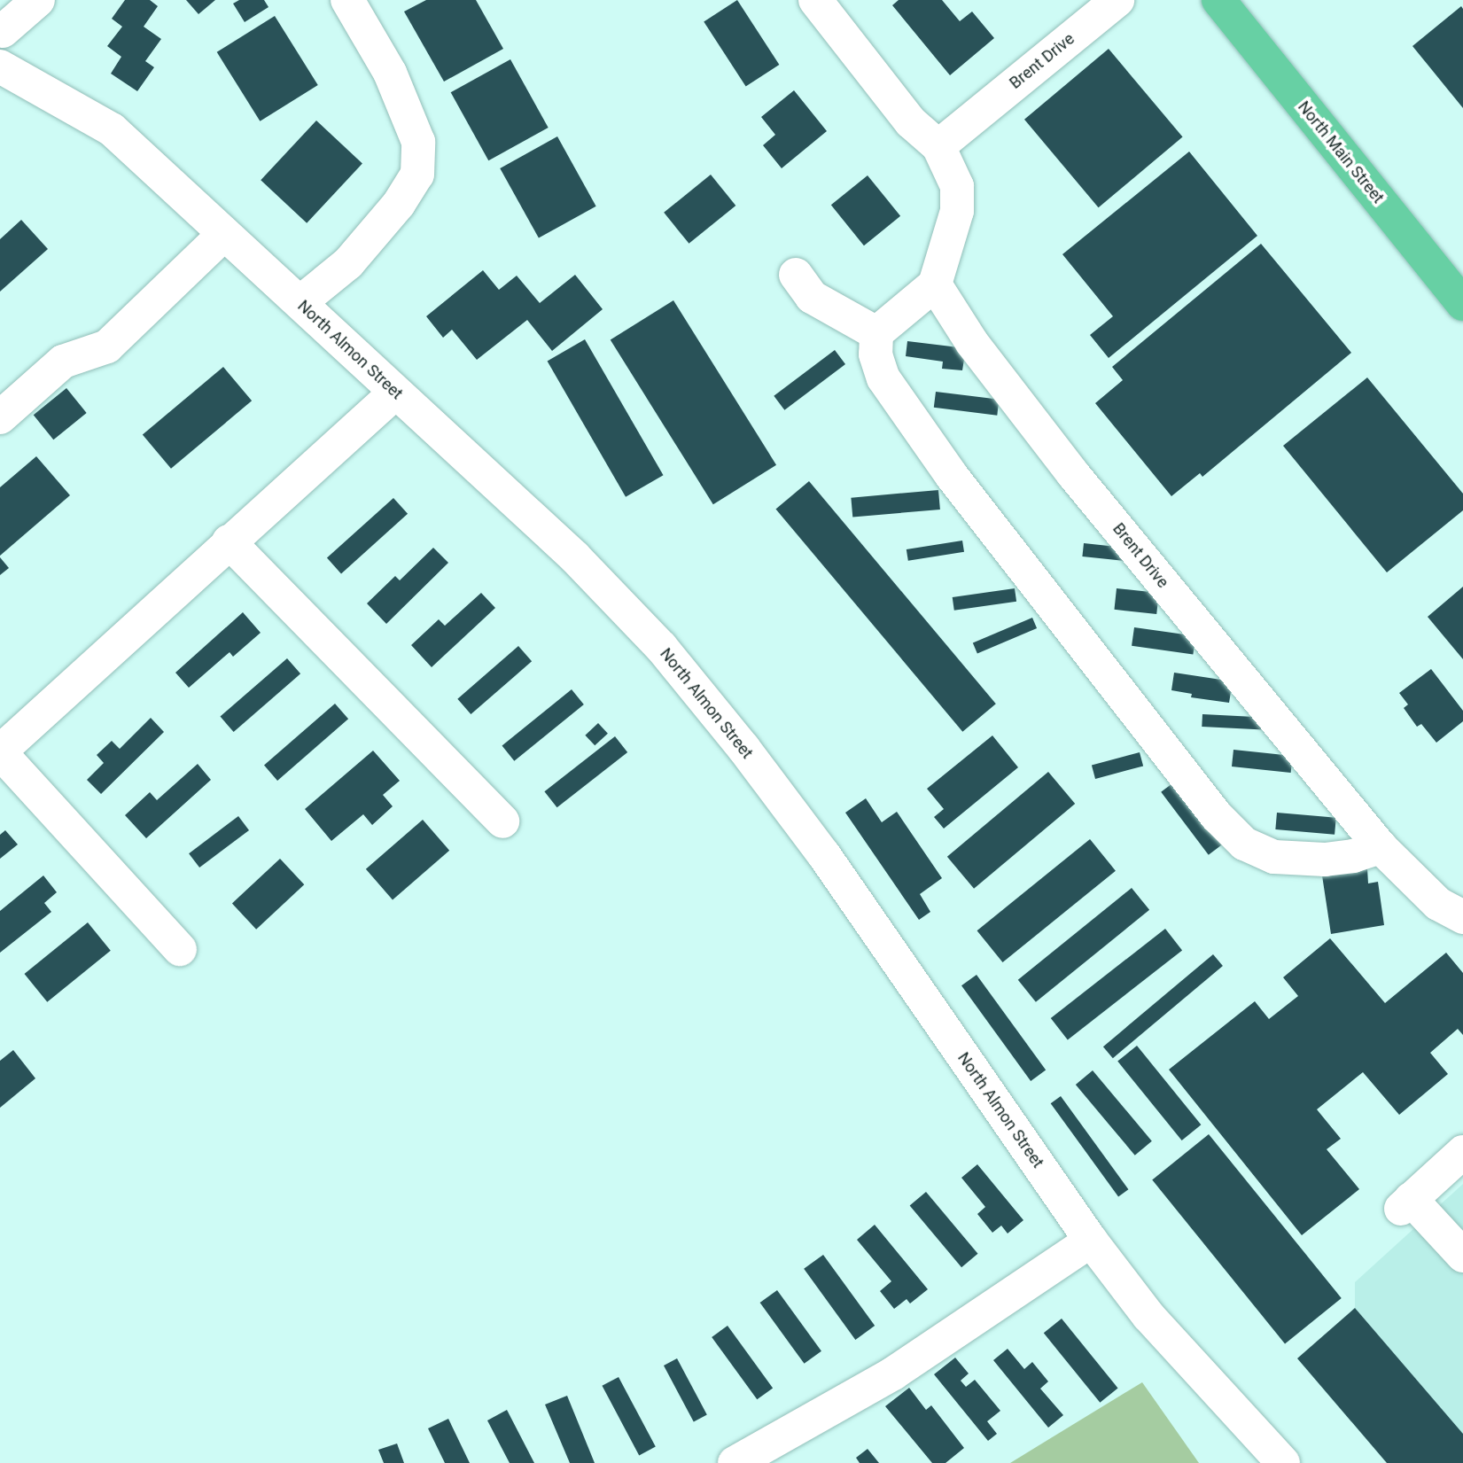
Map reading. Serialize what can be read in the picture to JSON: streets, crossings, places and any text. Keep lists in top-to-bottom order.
{
  "streets": {
    "highway": ["North Main Street"],
    "street": ["Brent Drive", "North Almon Street"]
  }
}
